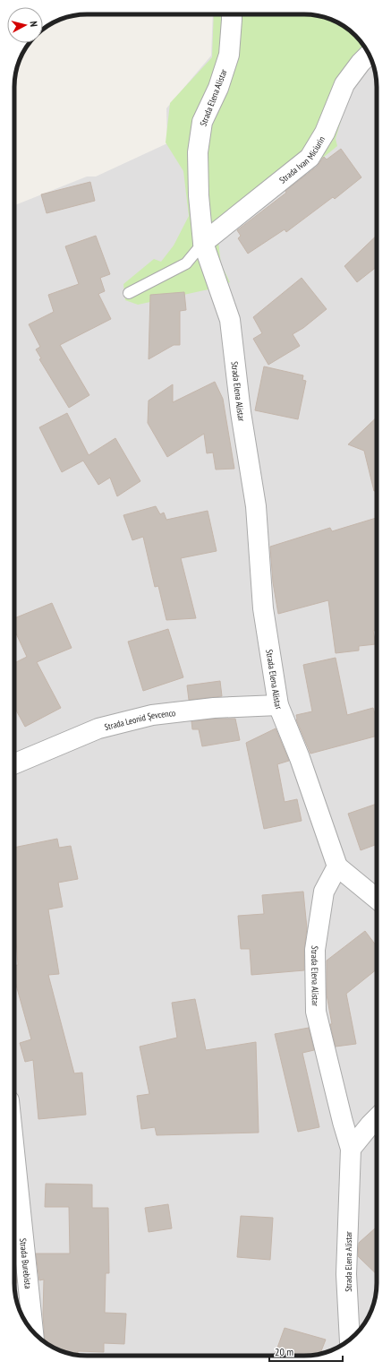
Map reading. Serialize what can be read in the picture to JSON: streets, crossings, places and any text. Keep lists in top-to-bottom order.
{
  "streets": {
    "street": [
      "Strada Elena Alistar",
      "Strada Ivan Miciurin",
      "Strada Leonid Șevcenco",
      "Strada Burebista"
    ]
  },
  "crossings": [
    ["Strada Elena Alistar", "Strada Ivan Miciurin"],
    ["Strada Elena Alistar", "Strada Leonid Șevcenco"]
  ],
  "scale_bar": "20 m",
  "north": "right"
}
